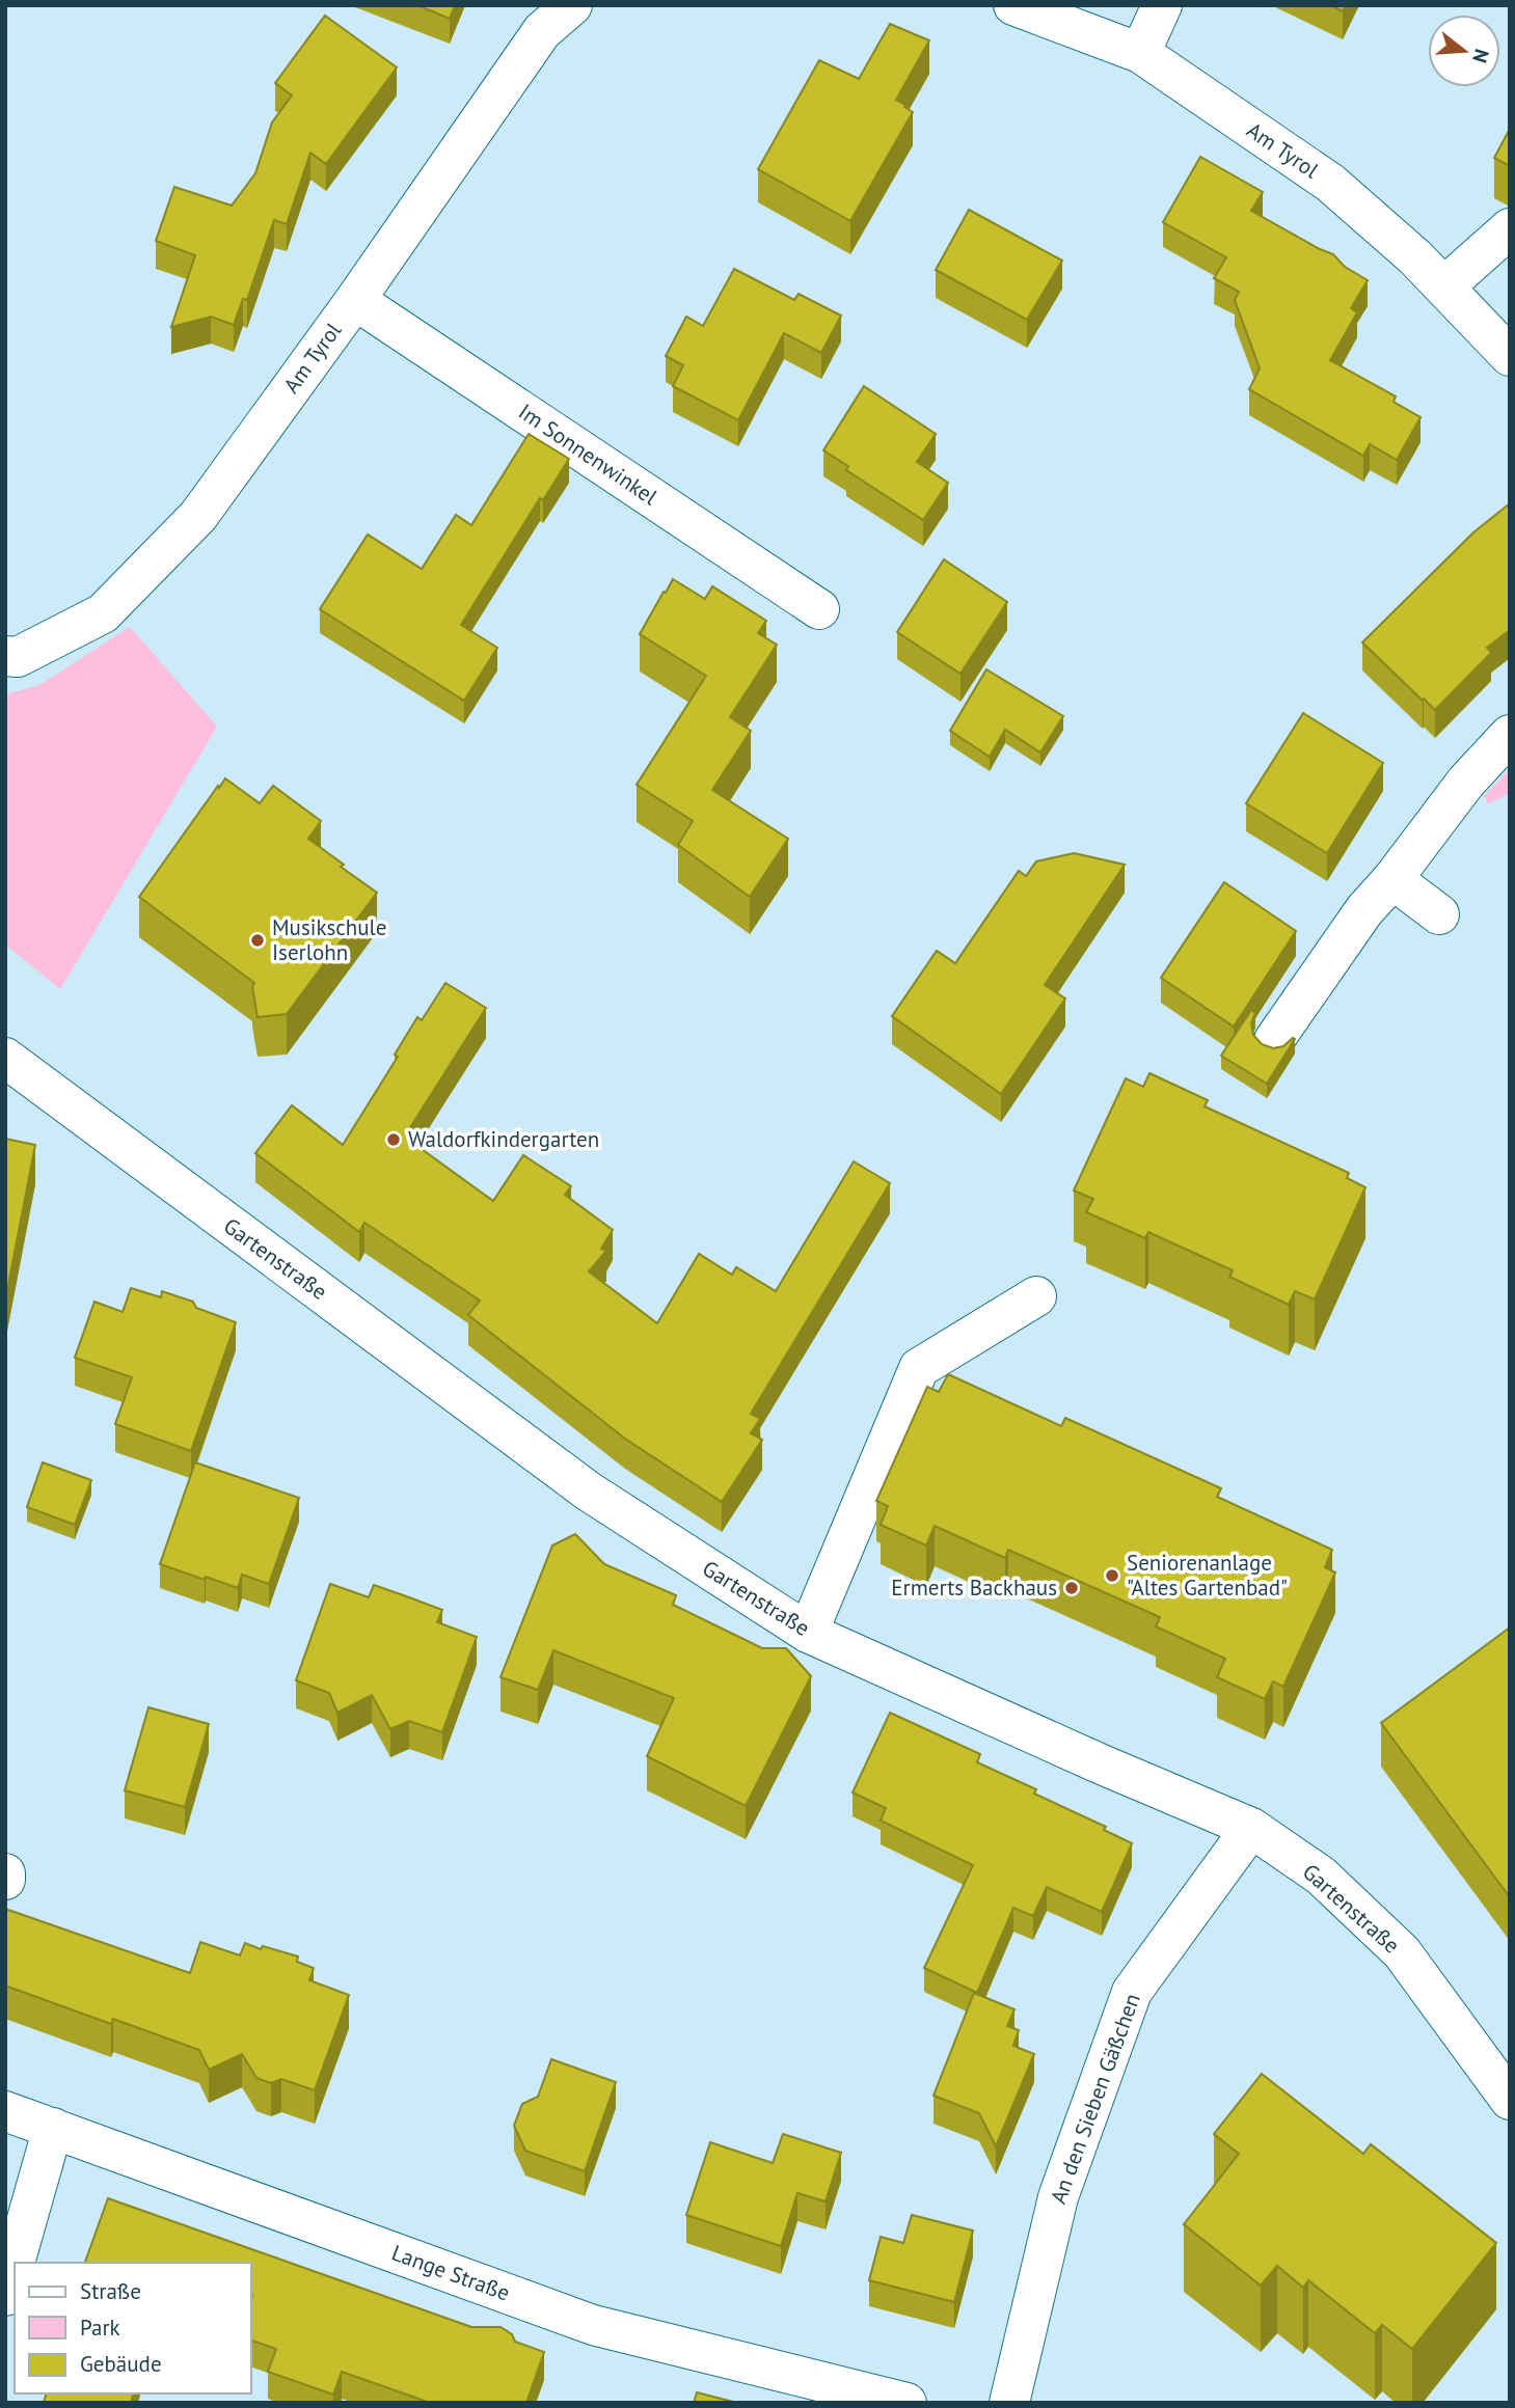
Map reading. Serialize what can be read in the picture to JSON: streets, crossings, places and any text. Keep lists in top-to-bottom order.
{
  "streets": {
    "street": [
      "Am Tyrol",
      "Im Sonnenwinkel",
      "Gartenstraße",
      "An den Sieben Gäßchen",
      "Lange Straße"
    ]
  },
  "crossings": [
    ["Am Tyrol", "Im Sonnenwinkel"],
    ["Gartenstraße", "An den Sieben Gäßchen"]
  ],
  "places": [
    "Musikschule Iserlohn",
    "Waldorfkindergarten",
    "Seniorenanlage \"Altes Gartenbad\"",
    "Ermerts Backhaus"
  ],
  "legend": ["Straße", "Park", "Gebäude"],
  "north": "right"
}
